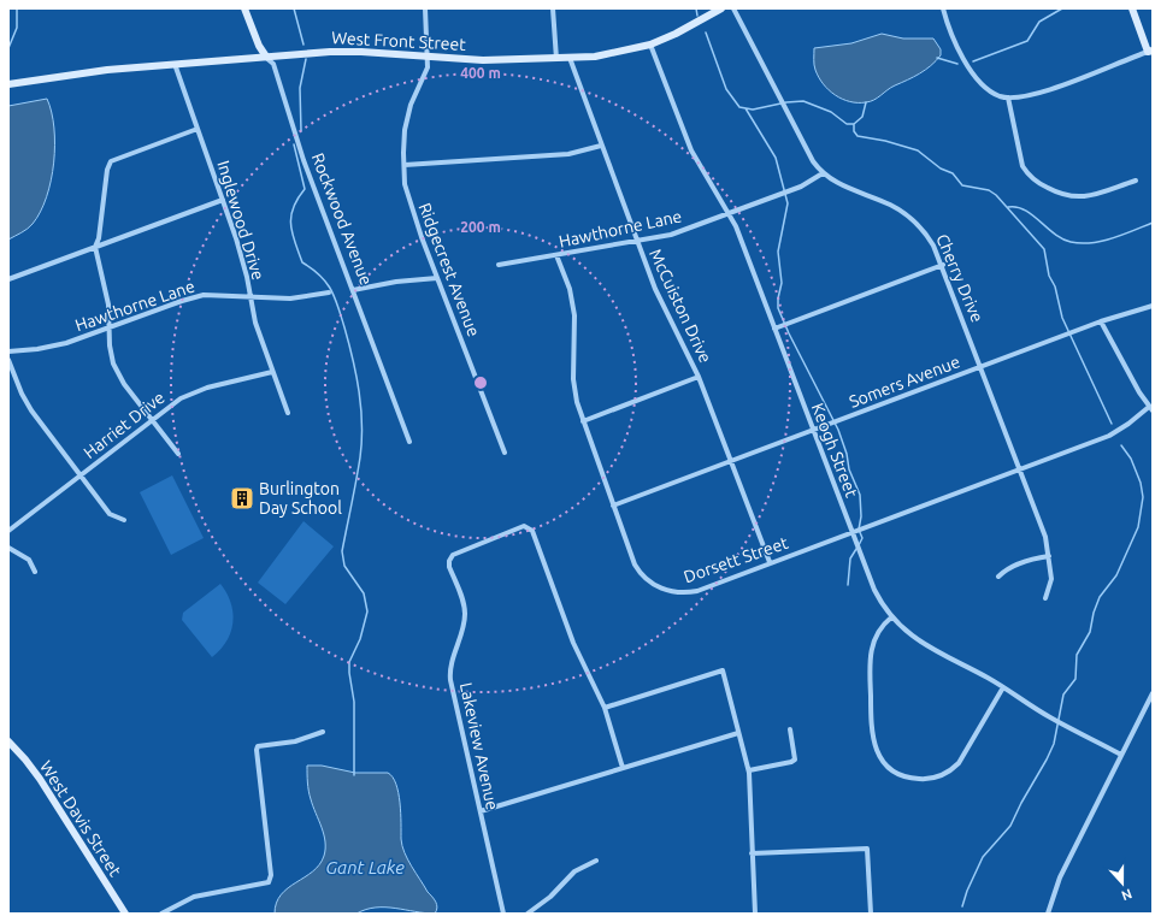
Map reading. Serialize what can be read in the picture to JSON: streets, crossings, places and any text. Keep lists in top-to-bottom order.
{
  "streets": {
    "street": [
      "West Front Street",
      "Rockwood Avenue",
      "Inglewood Drive",
      "Hawthorne Lane",
      "Ridgecrest Avenue",
      "Cherry Drive",
      "McCuiston Drive",
      "Somers Avenue",
      "Harriet Drive",
      "Keogh Street",
      "Dorsett Street",
      "Lakeview Avenue",
      "West Davis Street"
    ]
  },
  "crossings": [
    ["West Front Street", "Rockwood Avenue"],
    ["West Front Street", "Inglewood Drive"],
    ["West Front Street", "Ridgecrest Avenue"],
    ["West Front Street", "McCuiston Drive"],
    ["West Front Street", "Keogh Street"],
    ["Inglewood Drive", "Hawthorne Lane"],
    ["Inglewood Drive", "Harriet Drive"],
    ["Hawthorne Lane", "Cherry Drive"],
    ["Hawthorne Lane", "McCuiston Drive"],
    ["Hawthorne Lane", "Keogh Street"],
    ["Hawthorne Lane", "Dorsett Street"],
    ["Cherry Drive", "Somers Avenue"],
    ["Cherry Drive", "Dorsett Street"],
    ["McCuiston Drive", "Somers Avenue"],
    ["McCuiston Drive", "Dorsett Street"],
    ["Somers Avenue", "Keogh Street"],
    ["Somers Avenue", "Dorsett Street"],
    ["Keogh Street", "Dorsett Street"]
  ],
  "water": ["Gant Lake"],
  "places": {
    "building": ["Burlington Day School"]
  },
  "north": "bottom",
  "rings": ["400 m", "200 m"]
}
